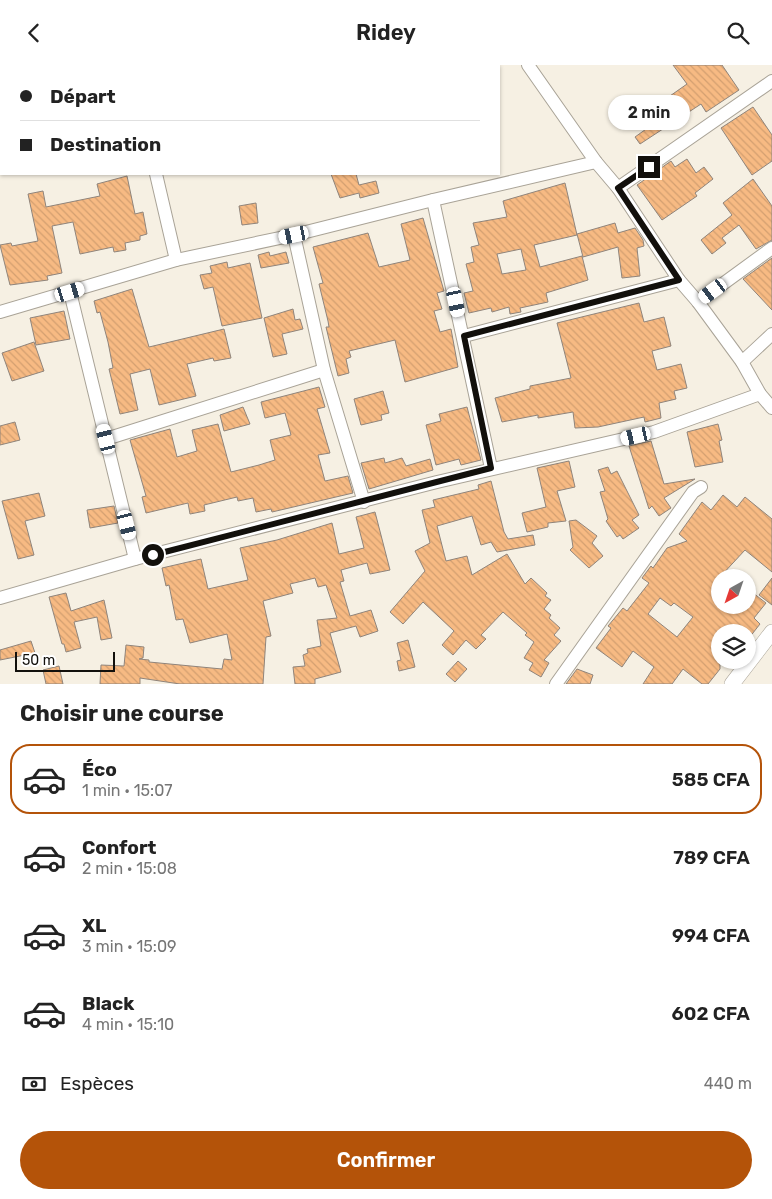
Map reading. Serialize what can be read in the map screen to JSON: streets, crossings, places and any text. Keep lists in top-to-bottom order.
{
  "scale_bar": "50 m",
  "north": "bottom left",
  "page": {
    "header": "Ridey",
    "banner": ["Départ", "Destination"],
    "bubble": "2 min",
    "scale": "50 m",
    "heading": "Choisir une course",
    "list": [
      {
        "name": "Éco",
        "note": "1 min · 15:07",
        "value": "585 CFA"
      },
      {
        "name": "Confort",
        "note": "2 min · 15:08",
        "value": "789 CFA"
      },
      {
        "name": "XL",
        "note": "3 min · 15:09",
        "value": "994 CFA"
      },
      {
        "name": "Black",
        "note": "4 min · 15:10",
        "value": "602 CFA"
      }
    ],
    "pay": ["Espèces", "440 m"],
    "buttons": "Confirmer"
  }
}
